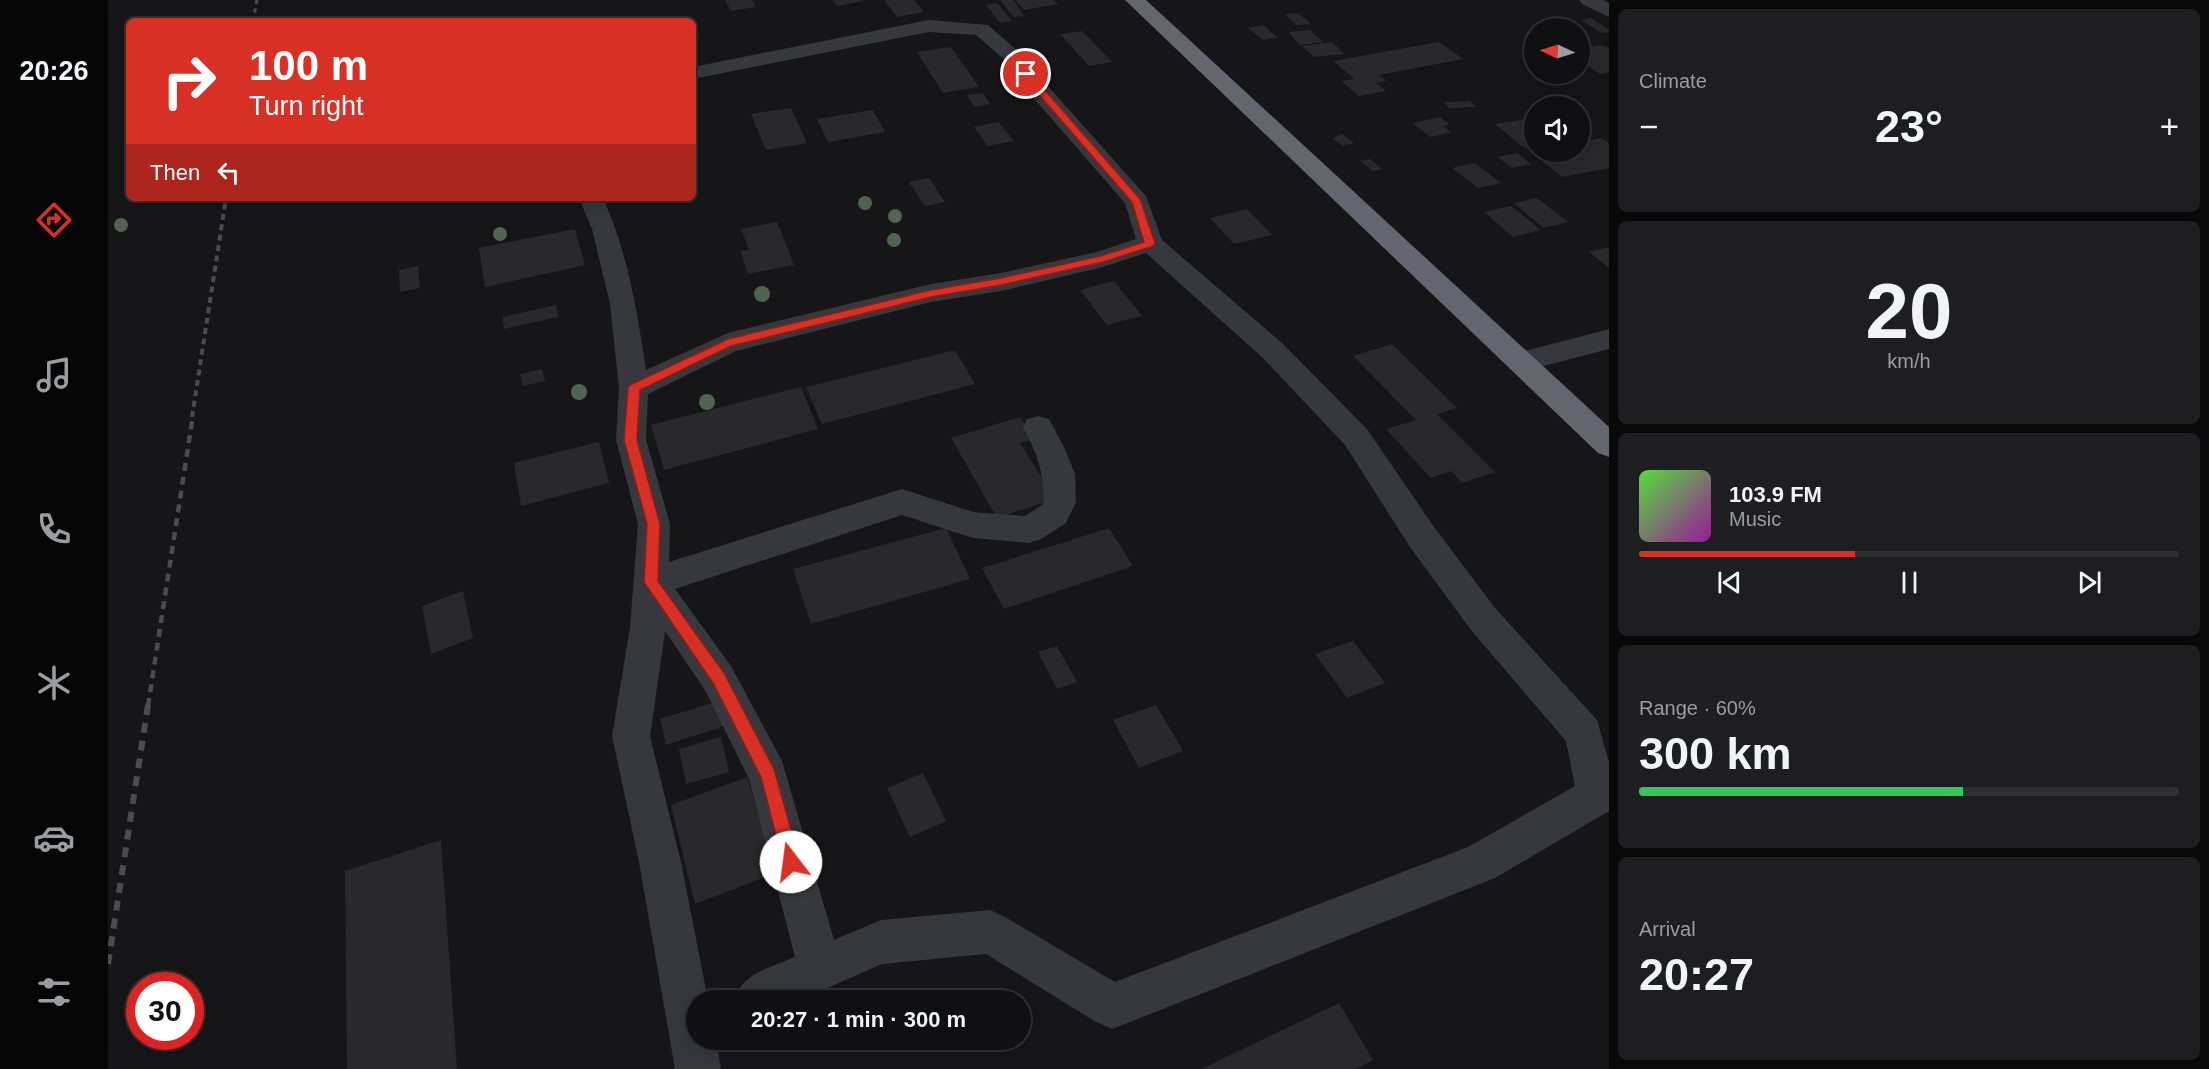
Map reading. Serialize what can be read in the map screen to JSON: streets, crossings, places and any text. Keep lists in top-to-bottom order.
{
  "north": "left",
  "page": {
    "tabs": "20:26",
    "tile": [
      "Climate",
      ["20", "km/h"],
      ["Range · 60%", "300 km"],
      ["Arrival", "20:27"]
    ],
    "turn": ["100 m", "Turn right"],
    "heat": ["−", "23°", "+"],
    "then": "Then",
    "song": ["103.9 FM", "Music"],
    "limit": "30",
    "trip": "20:27 · 1 min · 300 m"
  }
}
